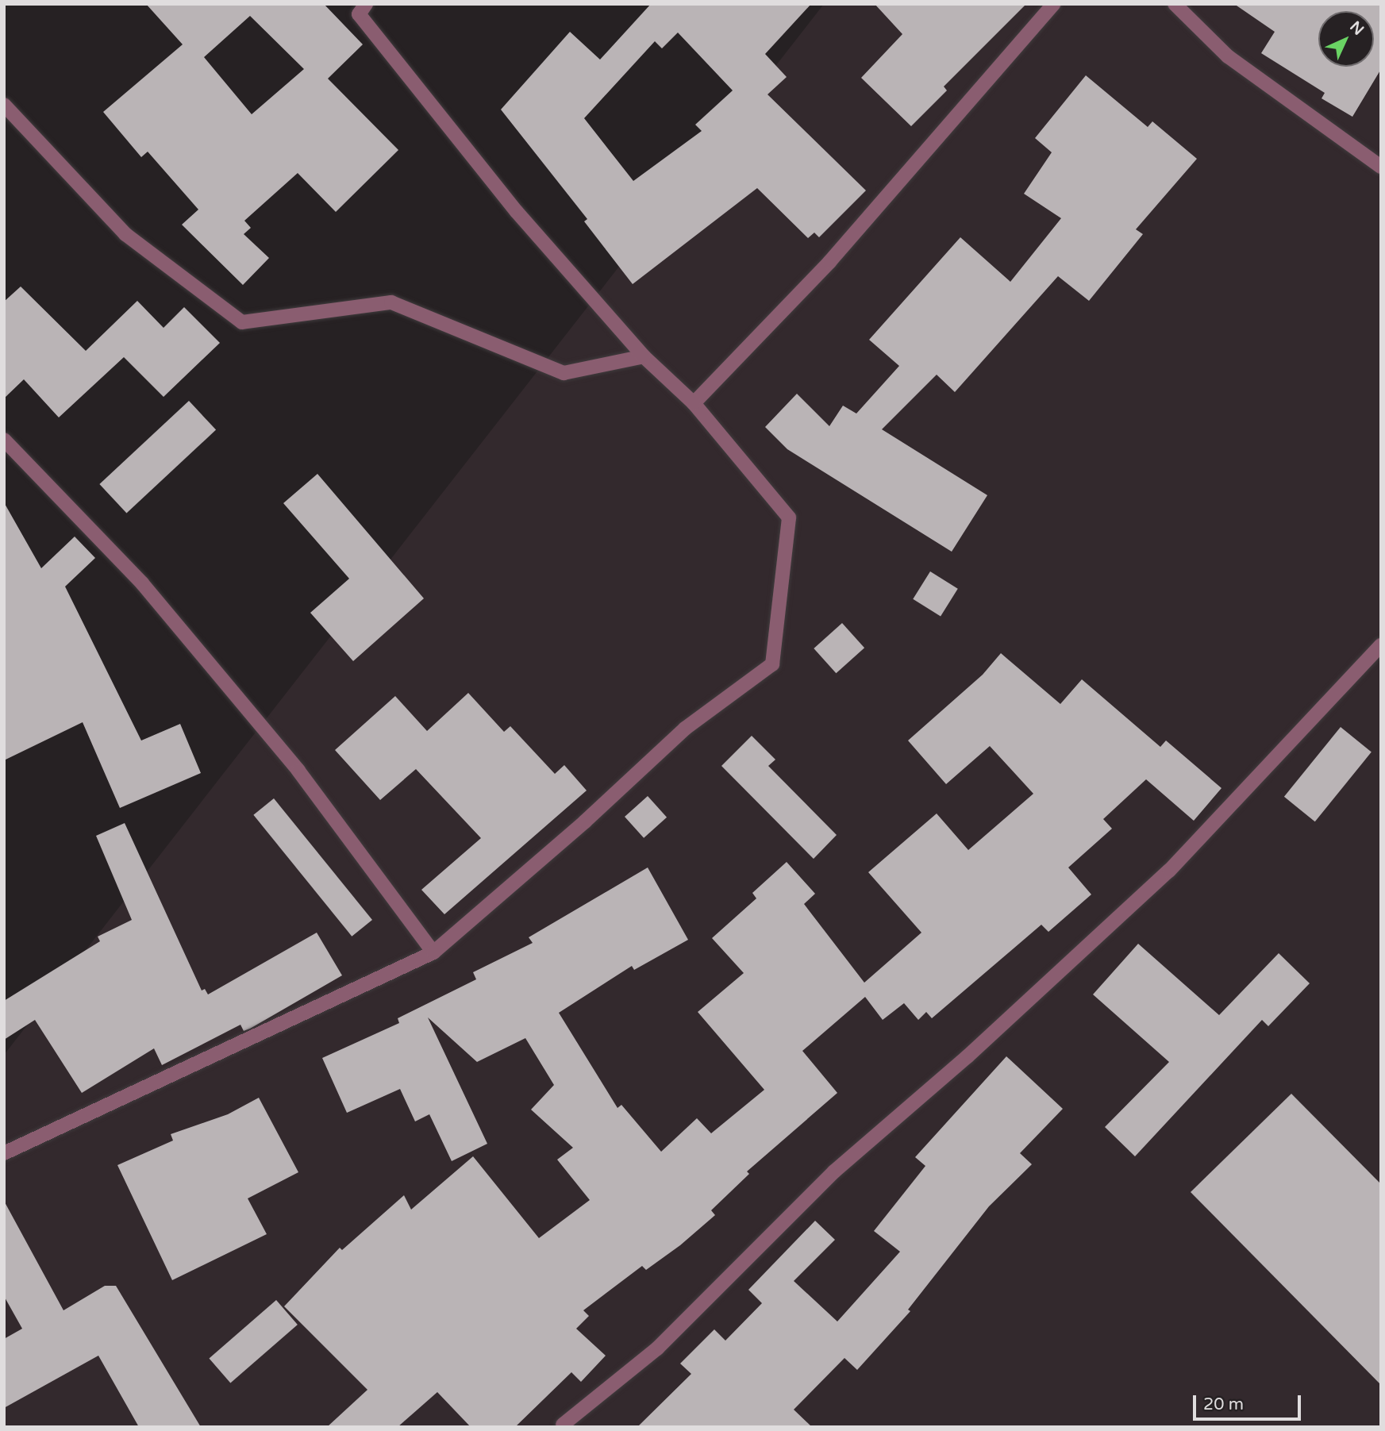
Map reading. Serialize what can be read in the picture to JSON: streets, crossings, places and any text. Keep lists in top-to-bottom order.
{
  "scale_bar": "20 m",
  "north": "top right"
}
